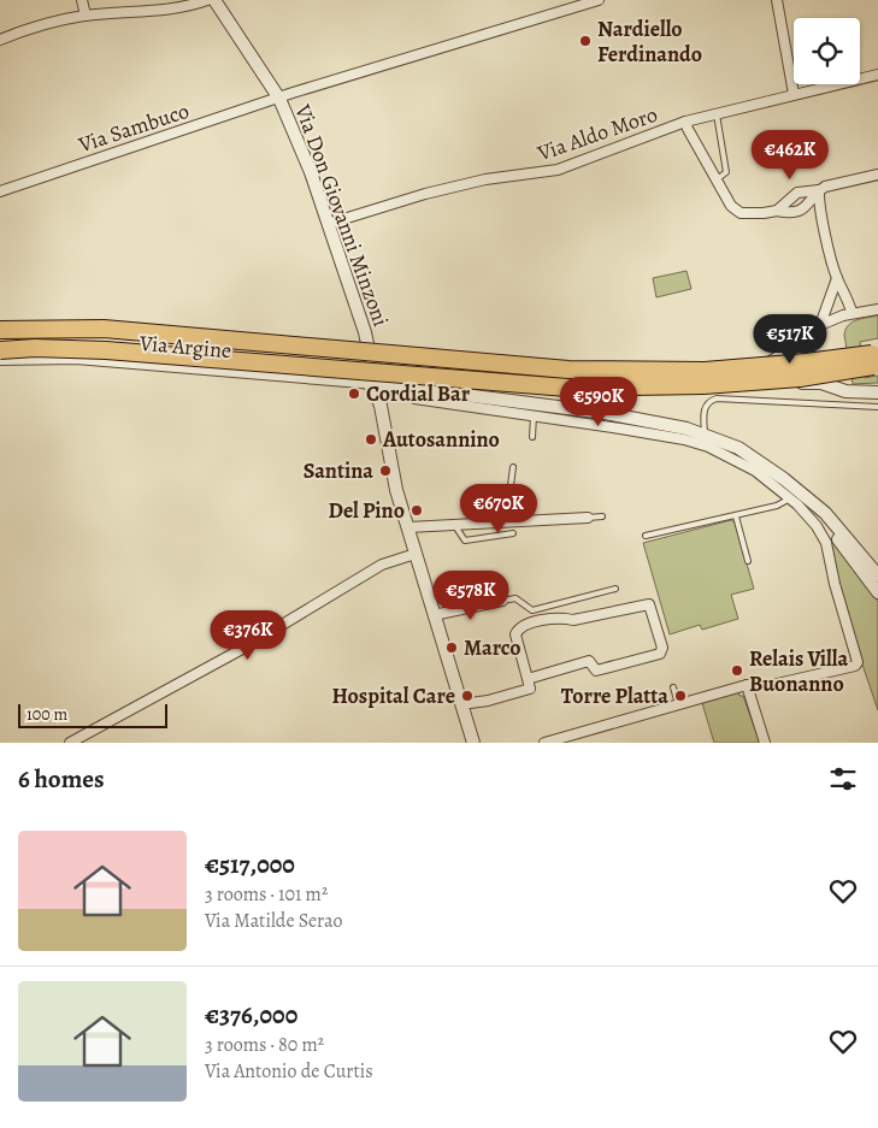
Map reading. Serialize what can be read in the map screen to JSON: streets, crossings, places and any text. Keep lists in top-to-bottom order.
{
  "streets": {
    "street": [
      "Via Sambuco",
      "Via Aldo Moro",
      "Via Don Giovanni Minzoni",
      "Via Argine"
    ]
  },
  "crossings": [
    ["Via Sambuco", "Via Don Giovanni Minzoni"],
    ["Via Aldo Moro", "Via Don Giovanni Minzoni"]
  ],
  "places": [
    "Nardiello Ferdinando",
    "Cordial Bar",
    "Autosannino",
    "Santina",
    "Del Pino",
    "Marco",
    "Relais Villa Buonanno",
    "Hospital Care",
    "Torre Platta"
  ],
  "scale_bar": "100 m",
  "page": {
    "price": [
      "€462K",
      "€517K",
      "€590K",
      "€670K",
      "€578K",
      "€376K"
    ],
    "scale": "100 m",
    "heading": "6 homes",
    "list": [
      {
        "name": "€517,000",
        "note": "3 rooms · 101 m² · Via Matilde Serao"
      },
      {
        "name": "€376,000",
        "note": "3 rooms · 80 m² · Via Antonio de Curtis"
      }
    ]
  }
}
